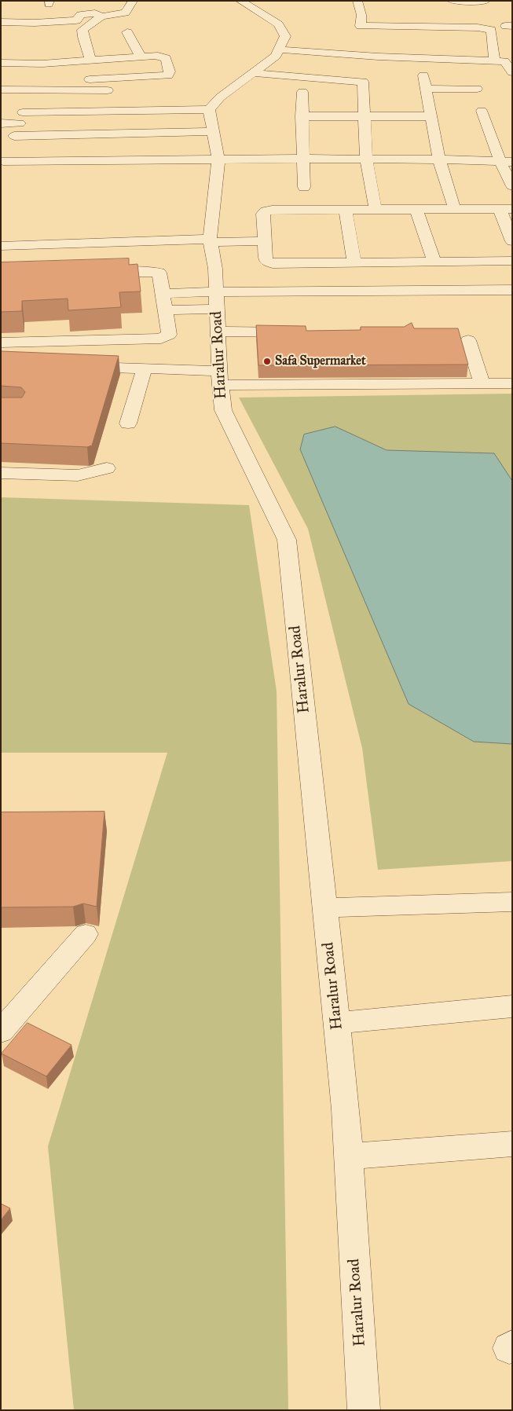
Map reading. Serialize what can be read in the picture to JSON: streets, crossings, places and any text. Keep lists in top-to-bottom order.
{
  "streets": {
    "street": ["Haralur Road"]
  },
  "places": ["Safa Supermarket"]
}
